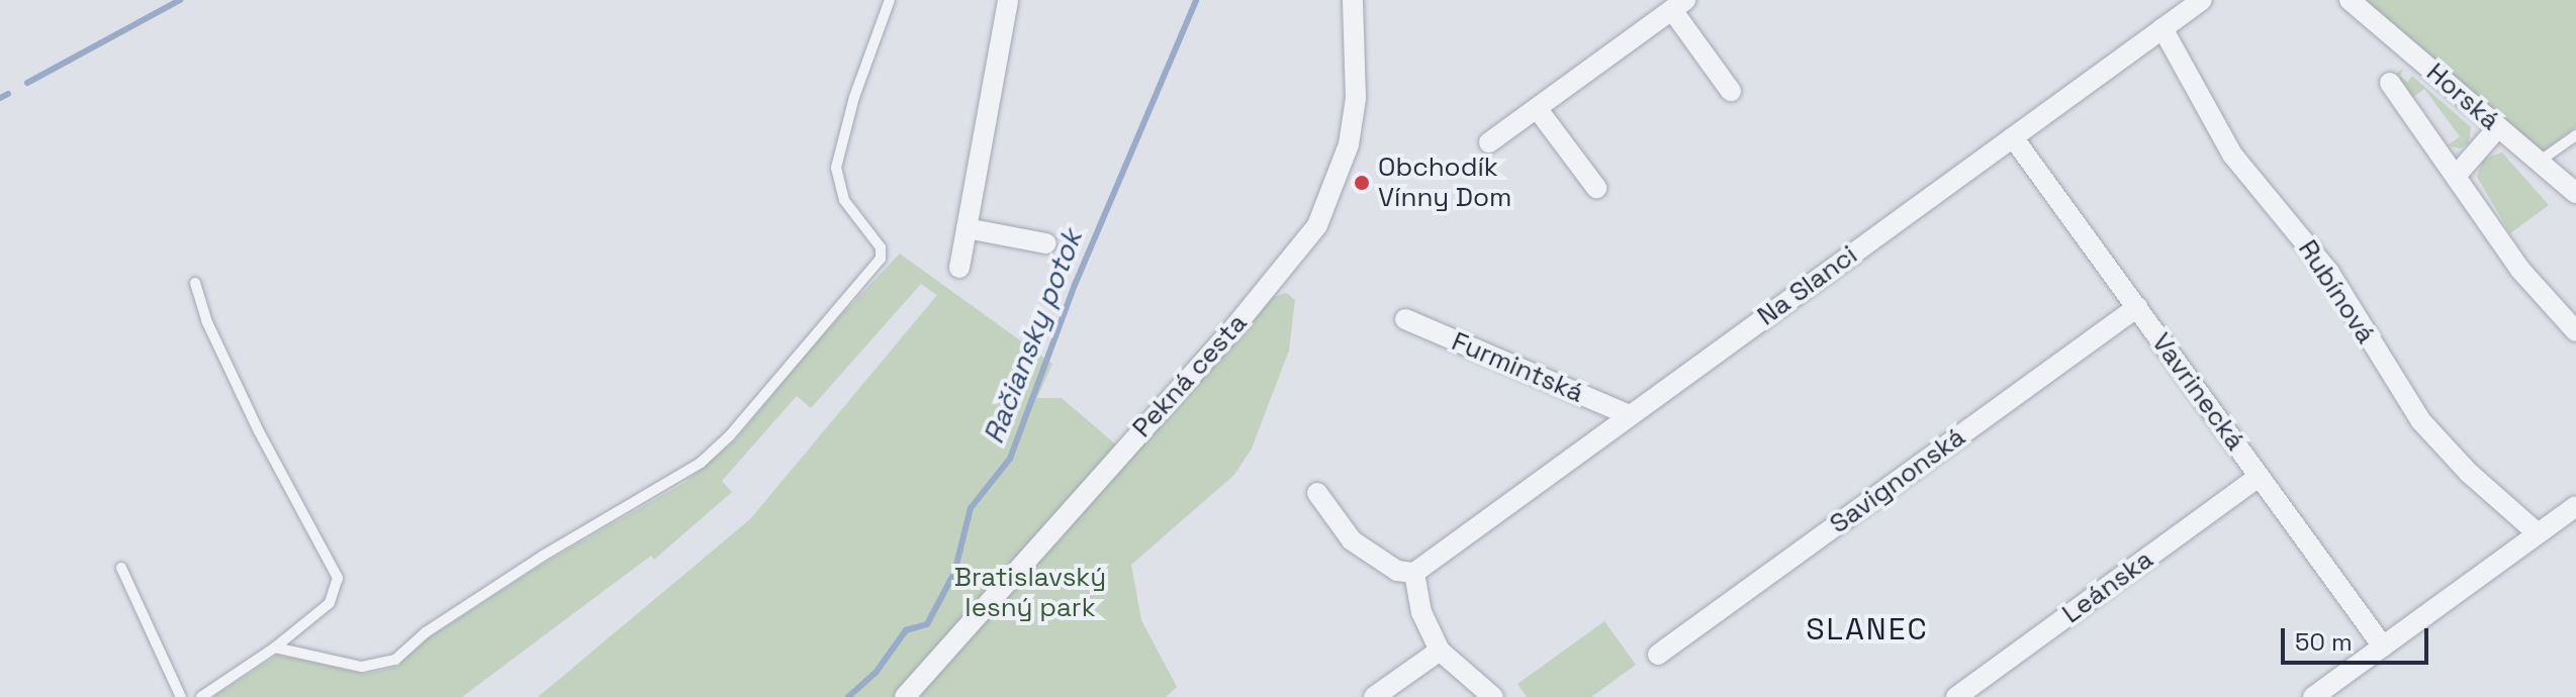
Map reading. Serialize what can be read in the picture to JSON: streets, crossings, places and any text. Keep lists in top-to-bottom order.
{
  "streets": {
    "street": [
      "Horská",
      "Na Slanci",
      "Rubínová",
      "Furmintská",
      "Pekná cesta",
      "Vavrinecká",
      "Savignonská",
      "Leánska"
    ]
  },
  "crossings": [
    ["Na Slanci", "Rubínová"],
    ["Na Slanci", "Furmintská"],
    ["Na Slanci", "Vavrinecká"],
    ["Vavrinecká", "Savignonská"],
    ["Vavrinecká", "Leánska"]
  ],
  "districts": ["SLANEC"],
  "water": ["Račiansky potok"],
  "parks": ["Bratislavský lesný park"],
  "places": ["Obchodík Vínny Dom"],
  "scale_bar": "50 m"
}
